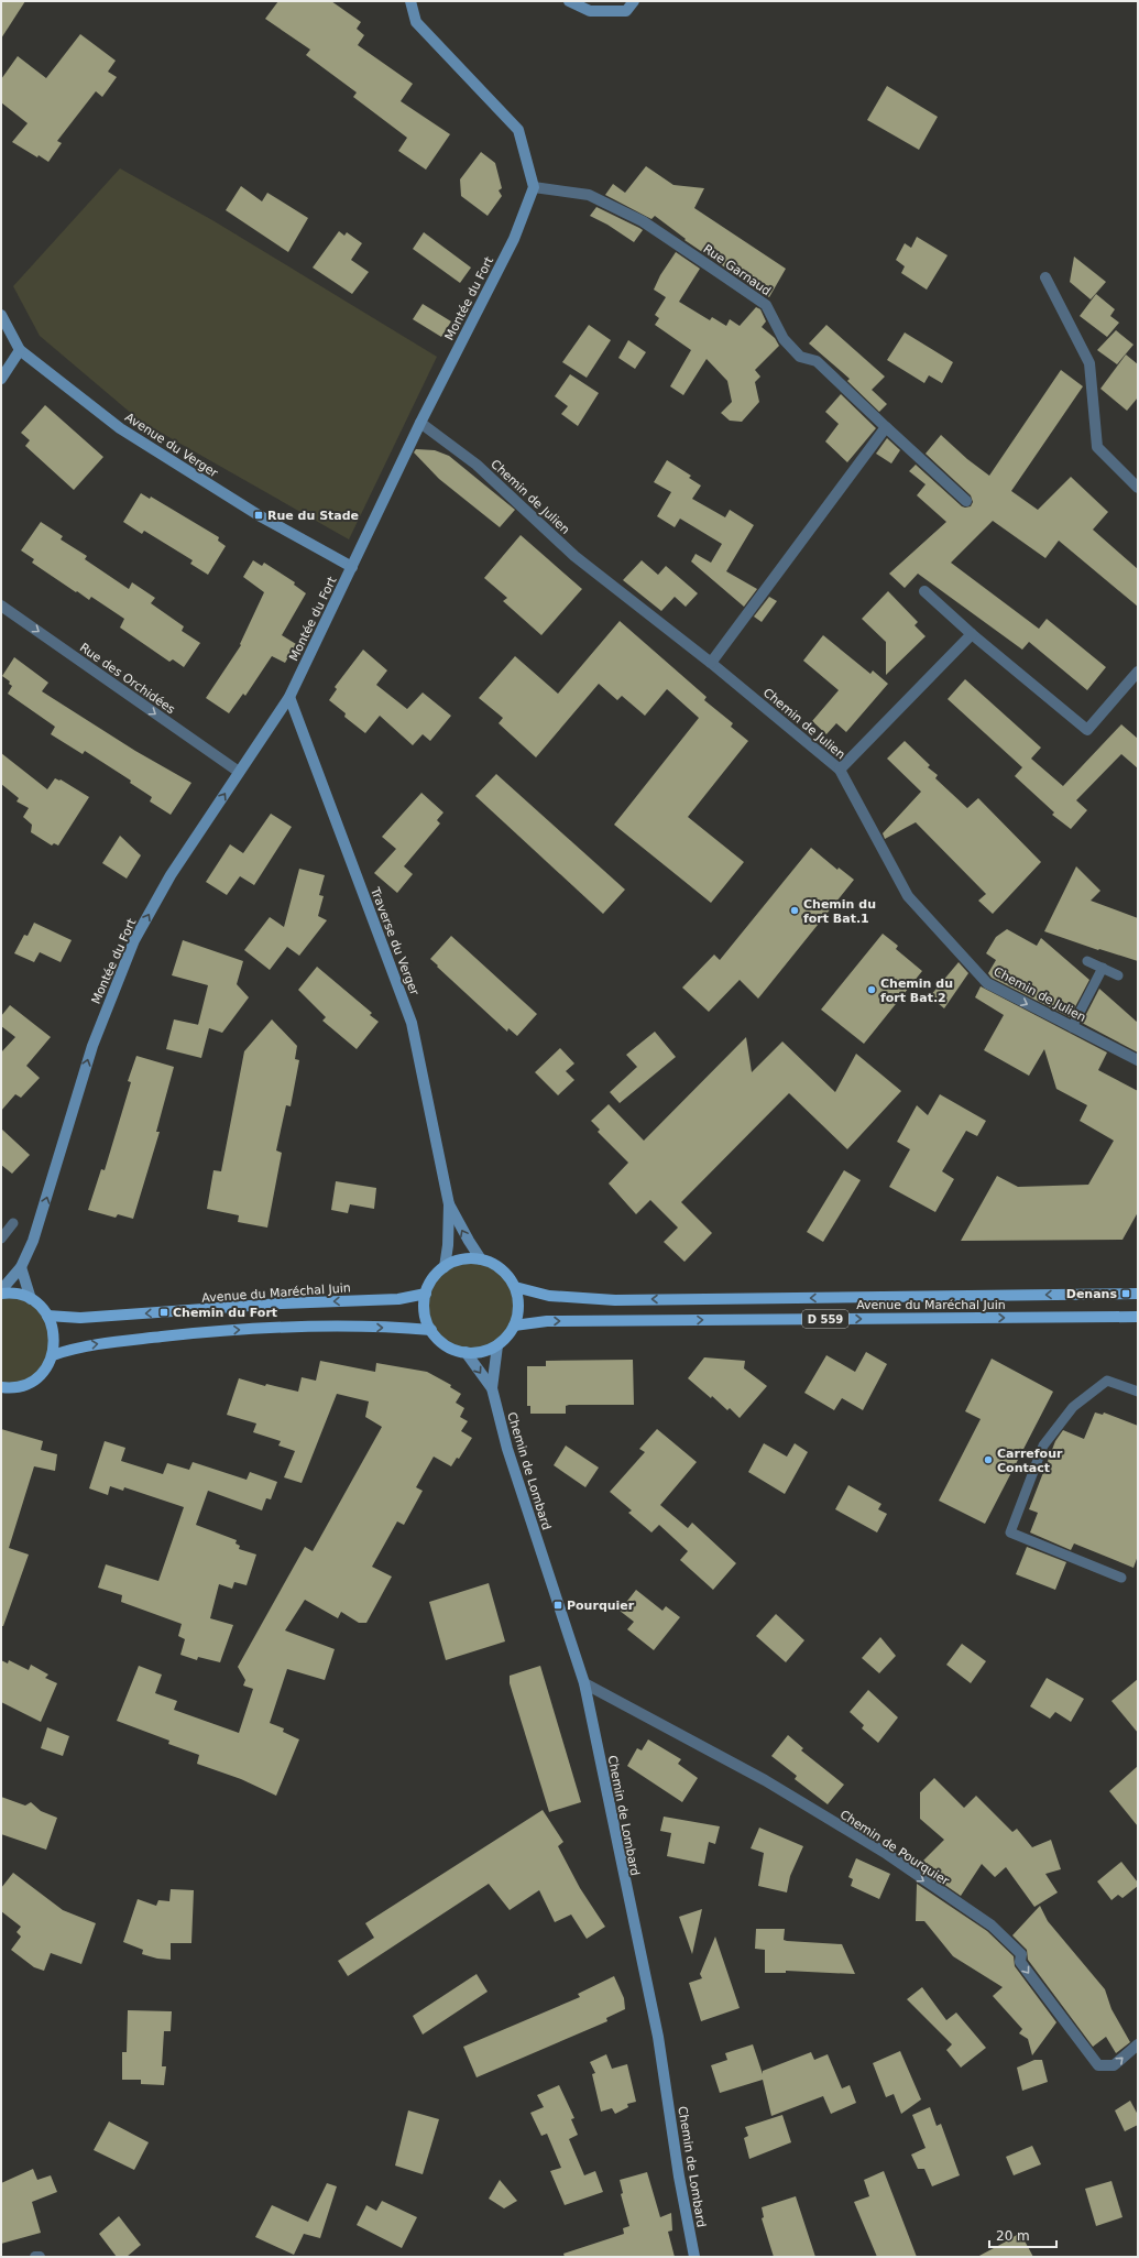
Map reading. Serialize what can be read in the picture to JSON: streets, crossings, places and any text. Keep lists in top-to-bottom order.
{
  "streets": {
    "main road": ["Avenue du Maréchal Juin", "D 559"],
    "street": [
      "Rue Garnaud",
      "Montée du Fort",
      "Avenue du Verger",
      "Chemin de Julien",
      "Rue des Orchidées",
      "Traverse du Verger",
      "Chemin de Lombard",
      "Chemin de Pourquier"
    ]
  },
  "crossings": [
    ["Rue Garnaud", "Montée du Fort"],
    ["Montée du Fort", "Avenue du Verger"],
    ["Montée du Fort", "Chemin de Julien"],
    ["Montée du Fort", "Rue des Orchidées"],
    ["Montée du Fort", "Traverse du Verger"],
    ["Traverse du Verger", "Avenue du Maréchal Juin"],
    ["Traverse du Verger", "Chemin de Lombard"],
    ["Avenue du Maréchal Juin", "Chemin de Lombard"],
    ["Chemin de Lombard", "Chemin de Pourquier"]
  ],
  "one_way": [
    "Montée du Fort",
    "Chemin de Julien",
    "Rue des Orchidées",
    "Chemin de Pourquier"
  ],
  "places": {
    "transit": [
      "Rue du Stade",
      "Denans",
      "Chemin du Fort",
      "Pourquier"
    ],
    "other": ["Chemin du fort Bat.1", "Chemin du fort Bat.2", "Carrefour Contact"]
  },
  "scale_bar": "20 m"
}
